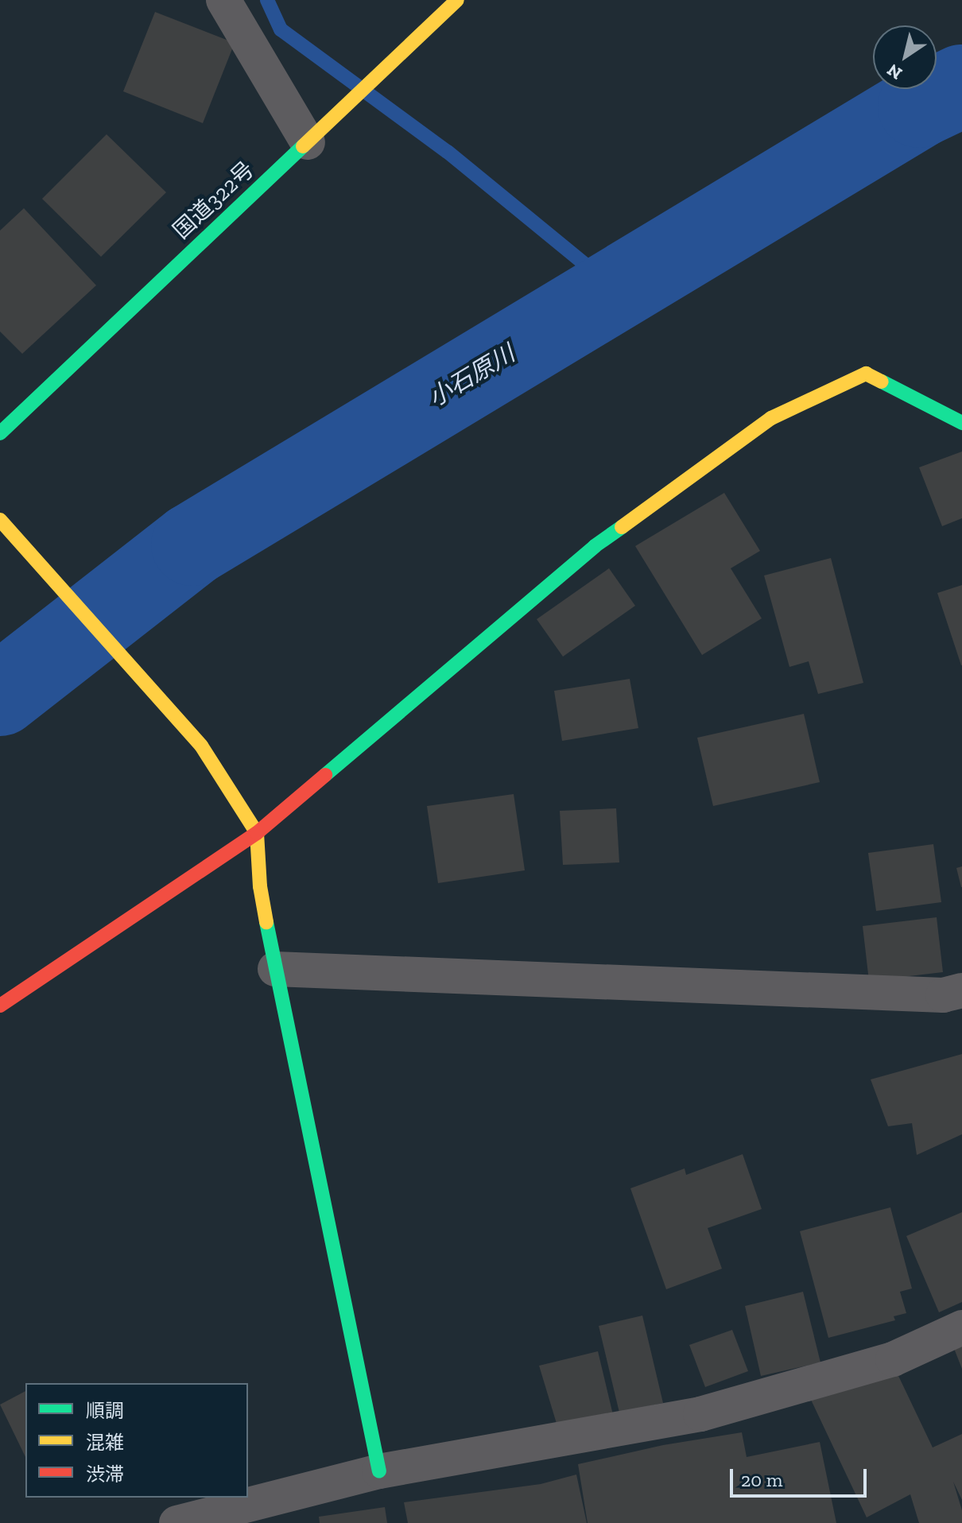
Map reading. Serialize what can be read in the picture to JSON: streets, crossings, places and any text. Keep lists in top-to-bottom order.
{
  "streets": {
    "main road": ["国道322号"]
  },
  "water": ["小石原川"],
  "legend": ["順調", "混雑", "渋滞"],
  "scale_bar": "20 m",
  "north": "bottom left"
}
